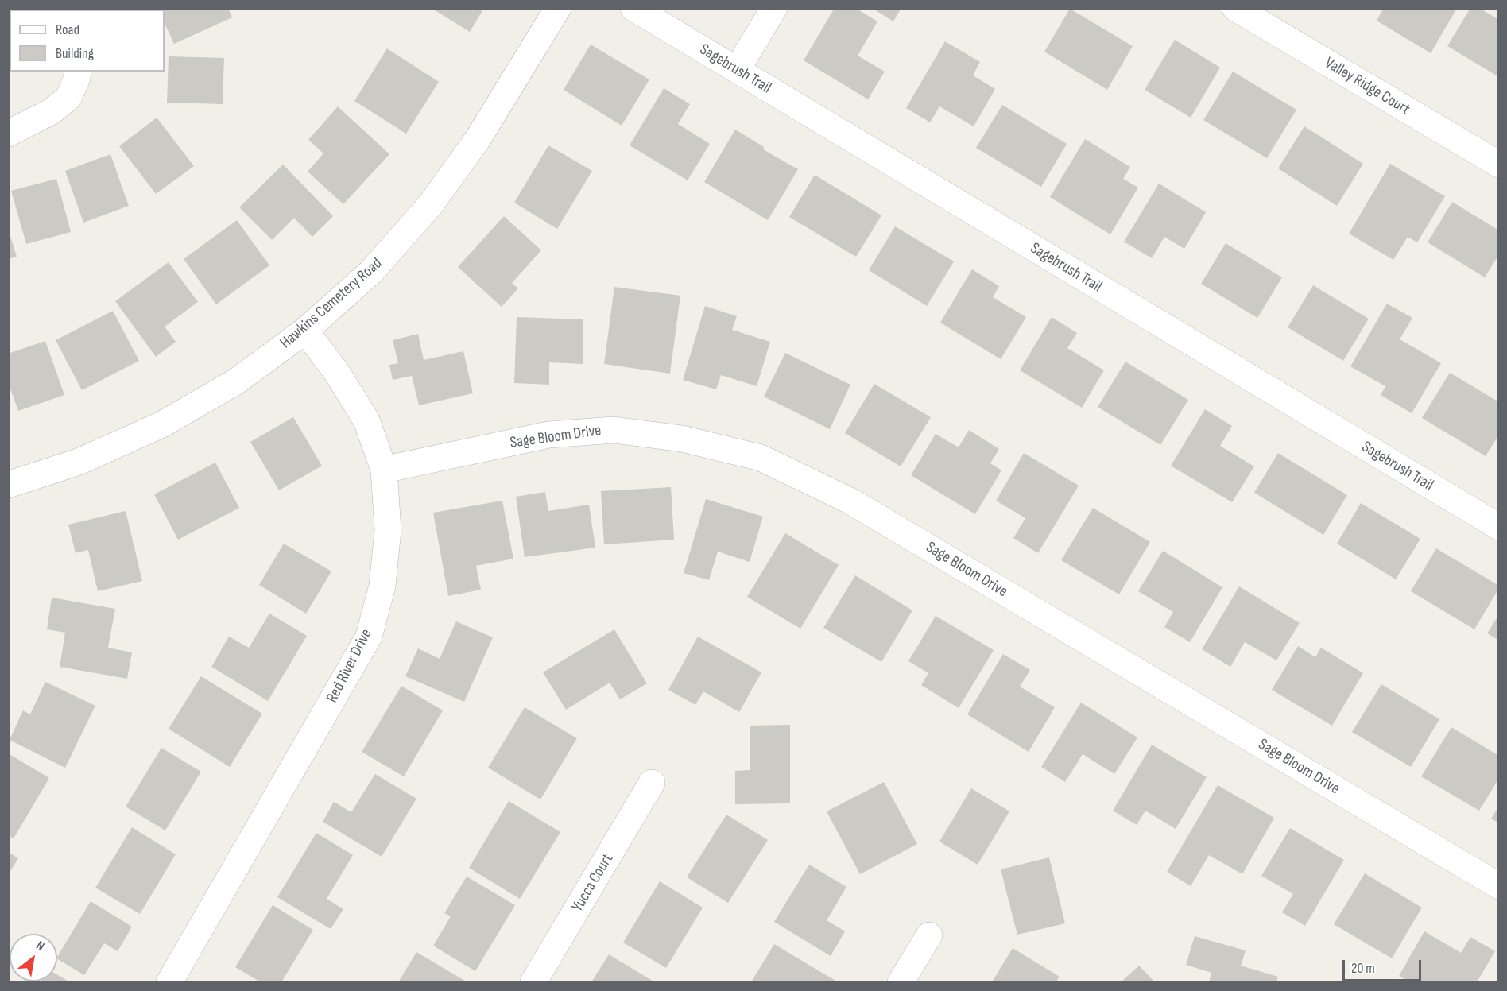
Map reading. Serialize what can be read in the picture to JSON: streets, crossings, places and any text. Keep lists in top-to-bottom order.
{
  "streets": {
    "street": [
      "Sagebrush Trail",
      "Valley Ridge Court",
      "Hawkins Cemetery Road",
      "Sage Bloom Drive",
      "Red River Drive",
      "Yucca Court"
    ]
  },
  "crossings": [
    ["Hawkins Cemetery Road", "Red River Drive"],
    ["Sage Bloom Drive", "Red River Drive"]
  ],
  "legend": ["Road", "Building"],
  "scale_bar": "20 m",
  "north": "top right"
}
